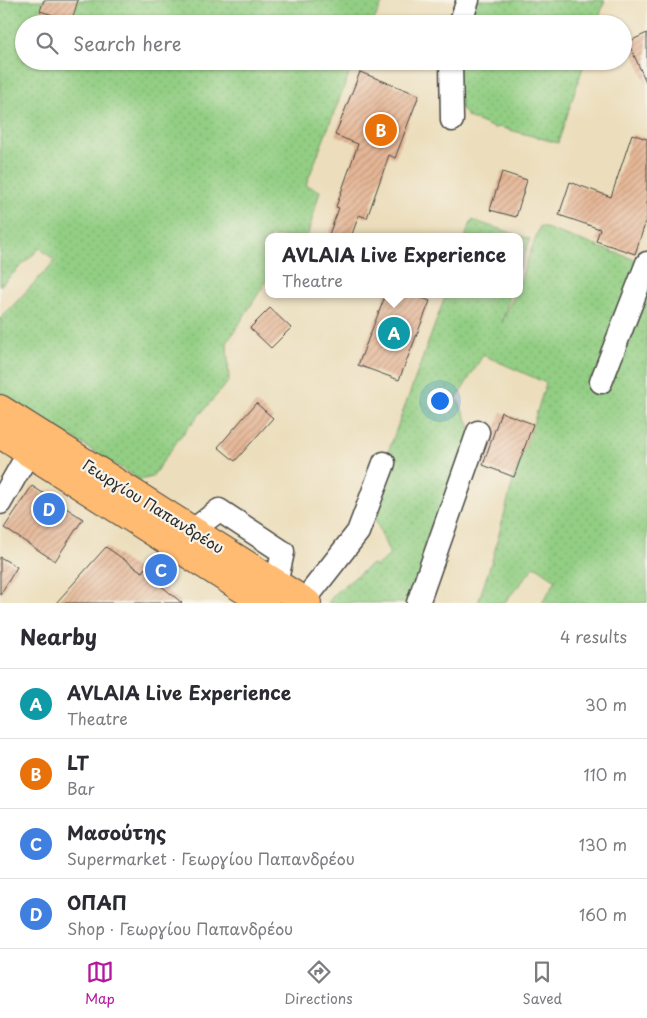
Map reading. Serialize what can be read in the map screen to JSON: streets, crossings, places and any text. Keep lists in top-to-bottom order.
{
  "streets": {
    "main road": ["Γεωργίου Παπανδρέου"]
  },
  "page": {
    "search": "Search here",
    "pins": [
      "B",
      "A",
      "D",
      "C"
    ],
    "popup": ["AVLAIA Live Experience", "Theatre"],
    "heading": ["Nearby", "4 results"],
    "list": [
      {
        "mark": "A",
        "name": "AVLAIA Live Experience",
        "note": "Theatre",
        "value": "30 m"
      },
      {
        "mark": "B",
        "name": "LT",
        "note": "Bar",
        "value": "110 m"
      },
      {
        "mark": "C",
        "name": "Μασούτης",
        "note": "Supermarket · Γεωργίου Παπανδρέου",
        "value": "130 m"
      },
      {
        "mark": "D",
        "name": "ΟΠΑΠ",
        "note": "Shop · Γεωργίου Παπανδρέου",
        "value": "160 m"
      }
    ],
    "nav": ["Map", "Directions", "Saved"]
  }
}
